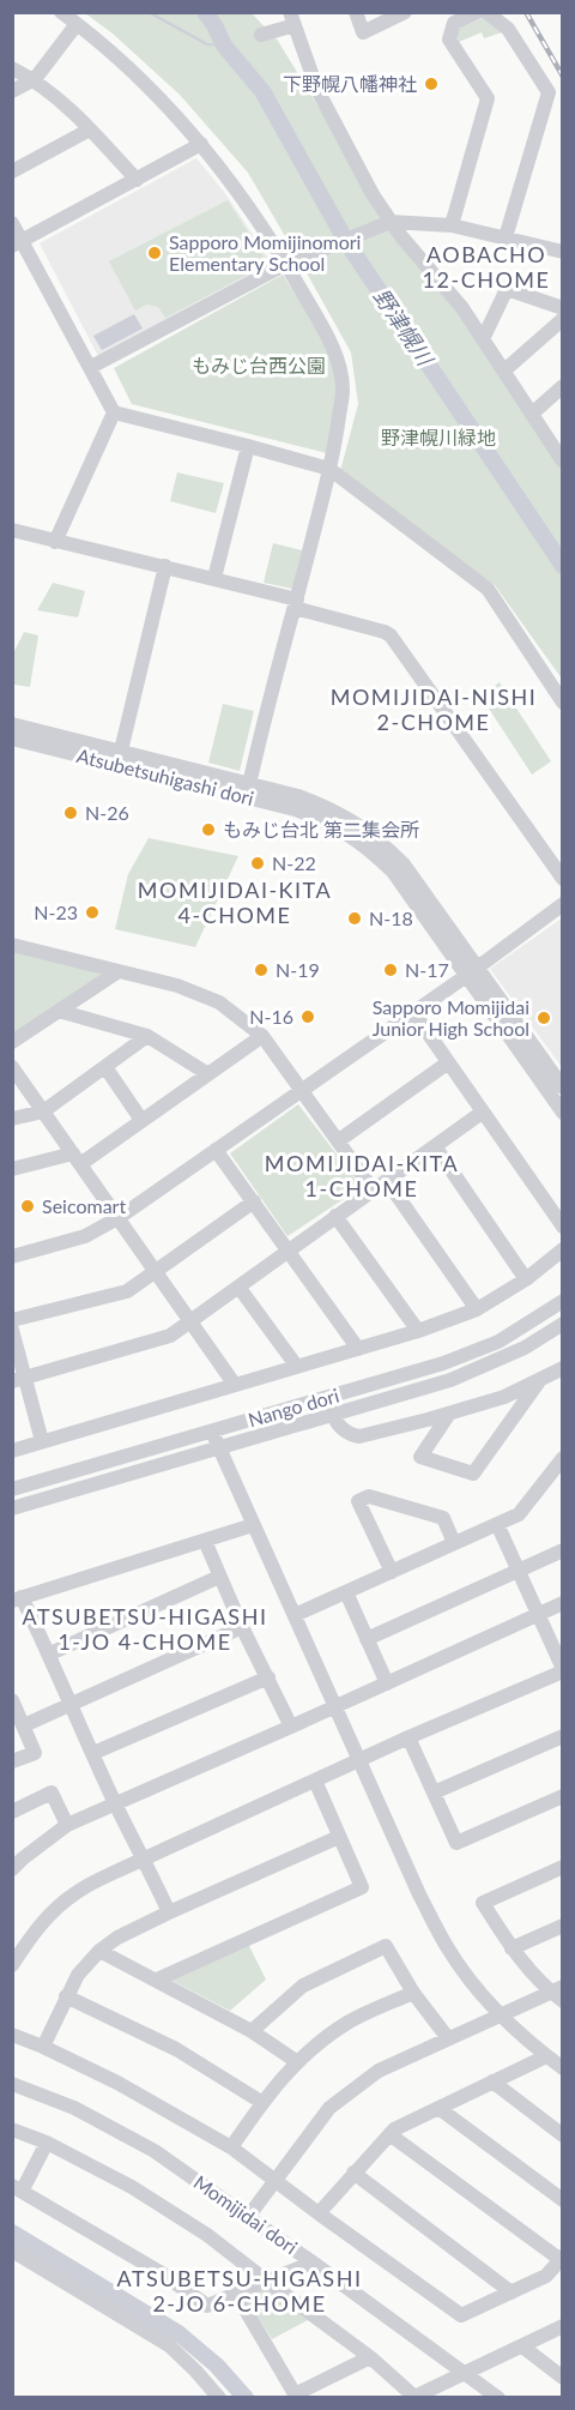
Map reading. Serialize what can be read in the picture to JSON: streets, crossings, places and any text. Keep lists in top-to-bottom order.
{
  "streets": {
    "street": ["Atsubetsuhigashi dori", "Nango dori", "Momijidai dori"]
  },
  "districts": [
    "AOBACHO 12-CHOME",
    "MOMIJIDAI-NISHI 2-CHOME",
    "MOMIJIDAI-KITA 4-CHOME",
    "MOMIJIDAI-KITA 1-CHOME",
    "ATSUBETSU-HIGASHI 1-JO 4-CHOME",
    "ATSUBETSU-HIGASHI 2-JO 6-CHOME"
  ],
  "water": ["野津幌川"],
  "parks": ["もみじ台西公園", "野津幌川緑地"],
  "places": [
    "下野幌八幡神社",
    "Sapporo Momijinomori Elementary School",
    "N-26",
    "もみじ台北 第二集会所",
    "N-22",
    "N-23",
    "N-18",
    "N-19",
    "N-17",
    "N-16",
    "Sapporo Momijidai Junior High School",
    "Seicomart"
  ]
}
